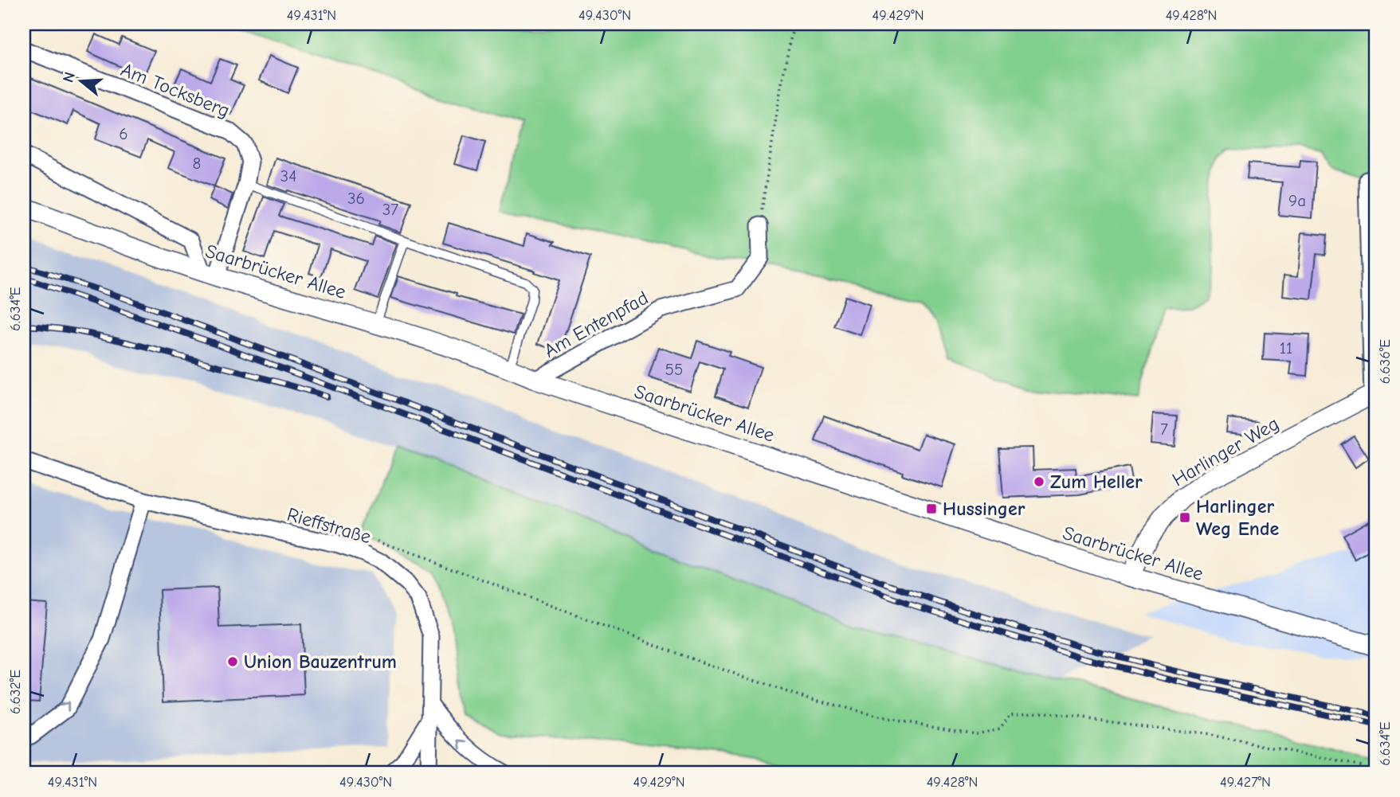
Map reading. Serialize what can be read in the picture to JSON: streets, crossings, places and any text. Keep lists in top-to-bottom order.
{
  "streets": {
    "street": [
      "Am Tocksberg",
      "Saarbrücker Allee",
      "Am Entenpfad",
      "Harlinger Weg",
      "Rieffstraße"
    ]
  },
  "crossings": [
    ["Am Tocksberg", "Saarbrücker Allee"],
    ["Saarbrücker Allee", "Am Entenpfad"],
    ["Saarbrücker Allee", "Harlinger Weg"]
  ],
  "places": {
    "other": ["Zum Heller", "Union Bauzentrum"],
    "transit": ["Hussinger", "Harlinger Weg Ende"]
  },
  "house_numbers": [
    "6",
    "8",
    "34",
    "36",
    "9a",
    "37",
    "11",
    "55",
    "7"
  ],
  "north": "left",
  "coordinates": [
    "49.431°N",
    "49.430°N",
    "49.429°N",
    "49.428°N",
    "6.634°E",
    "6.636°E",
    "6.632°E",
    "49.427°N"
  ]
}
